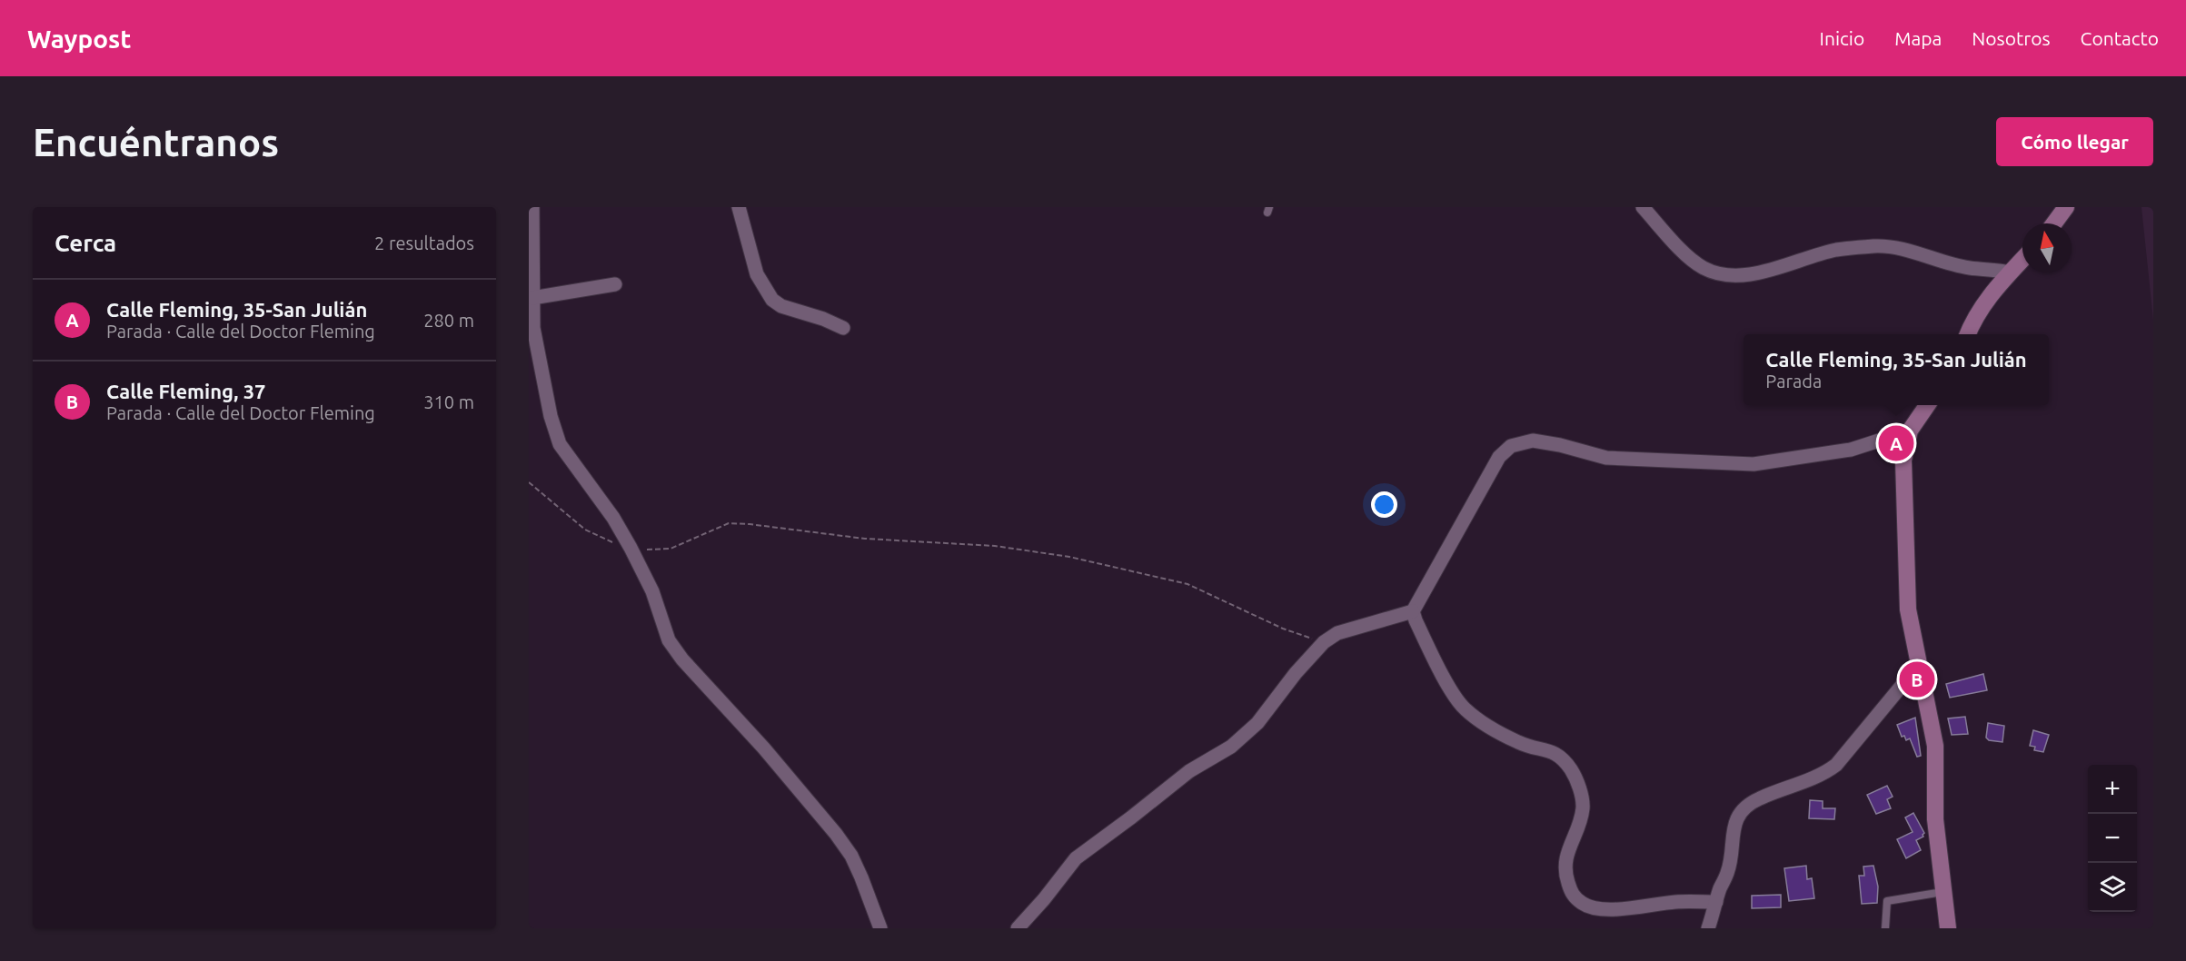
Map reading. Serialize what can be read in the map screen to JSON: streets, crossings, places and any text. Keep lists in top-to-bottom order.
{
  "north": "top",
  "page": {
    "header": "Waypost",
    "nav": [
      "Inicio",
      "Mapa",
      "Nosotros",
      "Contacto"
    ],
    "buttons": "Cómo llegar",
    "title": "Encuéntranos",
    "heading": ["Cerca", "2 resultados"],
    "list": [
      {
        "mark": "A",
        "name": "Calle Fleming, 35-San Julián",
        "note": "Parada · Calle del Doctor Fleming",
        "value": "280 m"
      },
      {
        "mark": "B",
        "name": "Calle Fleming, 37",
        "note": "Parada · Calle del Doctor Fleming",
        "value": "310 m"
      }
    ],
    "popup": ["Calle Fleming, 35-San Julián", "Parada"],
    "pins": ["A", "B"],
    "map_buttons": ["+", "−"]
  }
}
